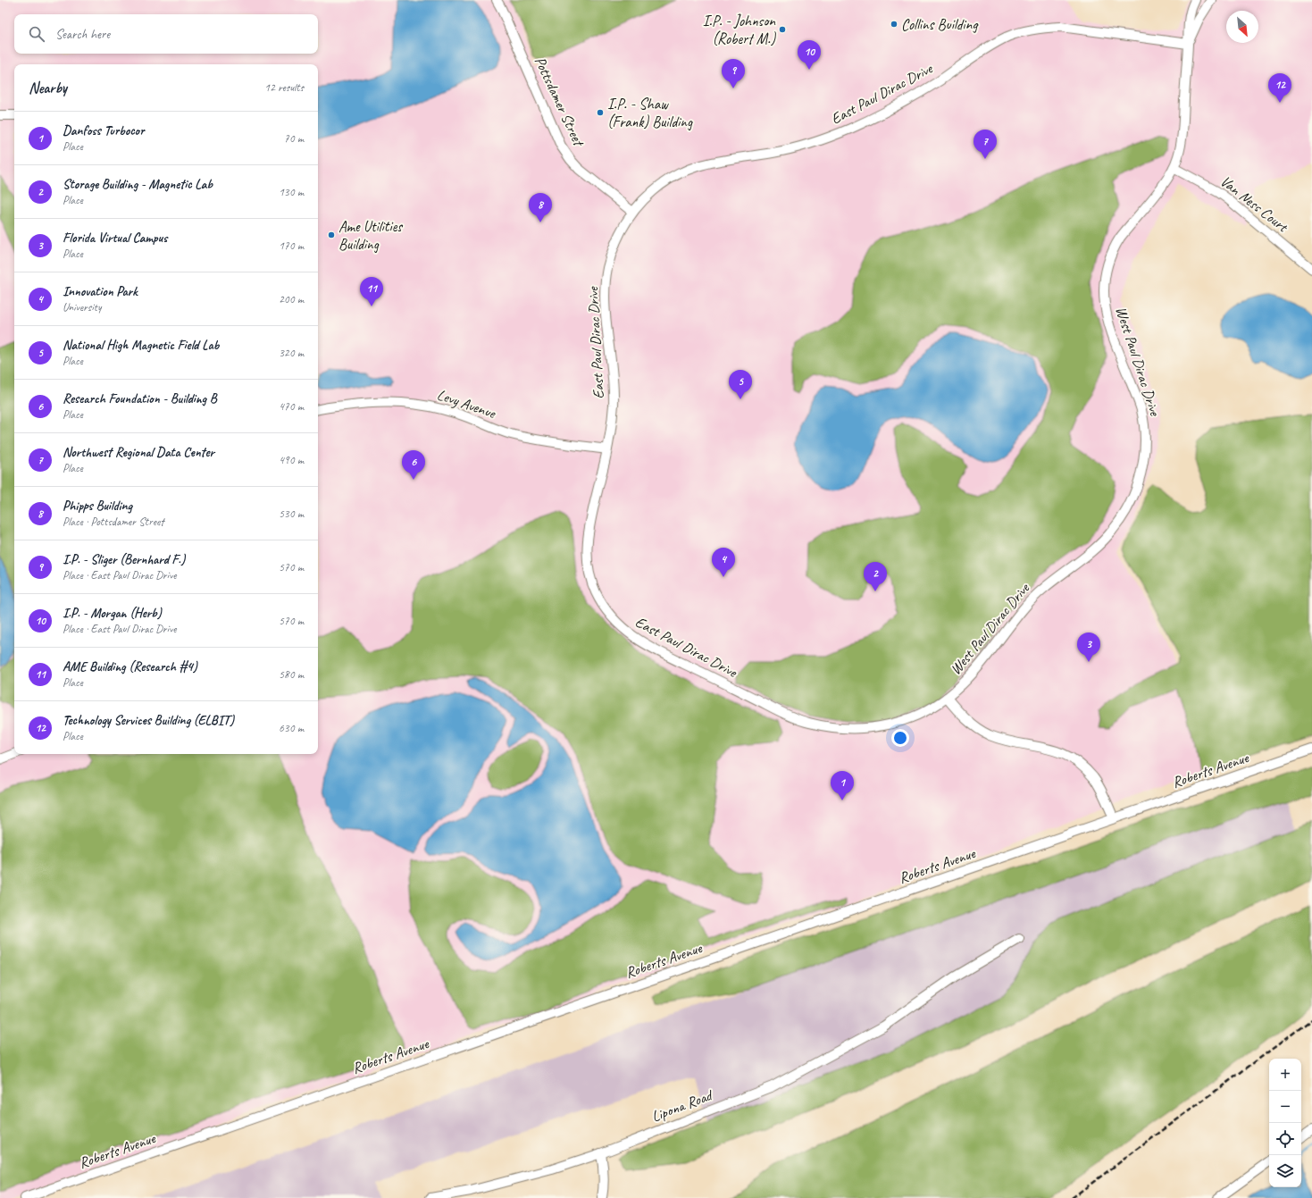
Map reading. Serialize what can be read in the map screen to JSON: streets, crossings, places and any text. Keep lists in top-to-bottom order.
{
  "streets": {
    "street": [
      "East Paul Dirac Drive",
      "Pottsdamer Street",
      "Van Ness Court",
      "West Paul Dirac Drive",
      "Levy Avenue",
      "Roberts Avenue",
      "Lipona Road"
    ]
  },
  "crossings": [
    ["East Paul Dirac Drive", "Pottsdamer Street"],
    ["East Paul Dirac Drive", "West Paul Dirac Drive"],
    ["East Paul Dirac Drive", "Levy Avenue"],
    ["Van Ness Court", "West Paul Dirac Drive"]
  ],
  "places": [
    "Collins Building",
    "I.P. - Johnson (Robert M.)",
    "I.P. - Shaw (Frank) Building",
    "Ame Utilities Building"
  ],
  "north": "bottom right",
  "page": {
    "search": "Search here",
    "pins": [
      "10",
      "9",
      "12",
      "7",
      "8",
      "11",
      "5",
      "6",
      "4",
      "2",
      "3",
      "1"
    ],
    "heading": ["Nearby", "12 results"],
    "list": [
      {
        "mark": "1",
        "name": "Danfoss Turbocor",
        "note": "Place",
        "value": "70 m"
      },
      {
        "mark": "2",
        "name": "Storage Building - Magnetic Lab",
        "note": "Place",
        "value": "130 m"
      },
      {
        "mark": "3",
        "name": "Florida Virtual Campus",
        "note": "Place",
        "value": "170 m"
      },
      {
        "mark": "4",
        "name": "Innovation Park",
        "note": "University",
        "value": "200 m"
      },
      {
        "mark": "5",
        "name": "National High Magnetic Field Lab",
        "note": "Place",
        "value": "320 m"
      },
      {
        "mark": "6",
        "name": "Research Foundation - Building B",
        "note": "Place",
        "value": "470 m"
      },
      {
        "mark": "7",
        "name": "Northwest Regional Data Center",
        "note": "Place",
        "value": "490 m"
      },
      {
        "mark": "8",
        "name": "Phipps Building",
        "note": "Place · Pottsdamer Street",
        "value": "530 m"
      },
      {
        "mark": "9",
        "name": "I.P. - Sliger (Bernhard F.)",
        "note": "Place · East Paul Dirac Drive",
        "value": "570 m"
      },
      {
        "mark": "10",
        "name": "I.P. - Morgan (Herb)",
        "note": "Place · East Paul Dirac Drive",
        "value": "570 m"
      },
      {
        "mark": "11",
        "name": "AME Building (Research #4)",
        "note": "Place",
        "value": "580 m"
      },
      {
        "mark": "12",
        "name": "Technology Services Building (ELBIT)",
        "note": "Place",
        "value": "630 m"
      }
    ],
    "map_buttons": ["+", "−"]
  }
}
